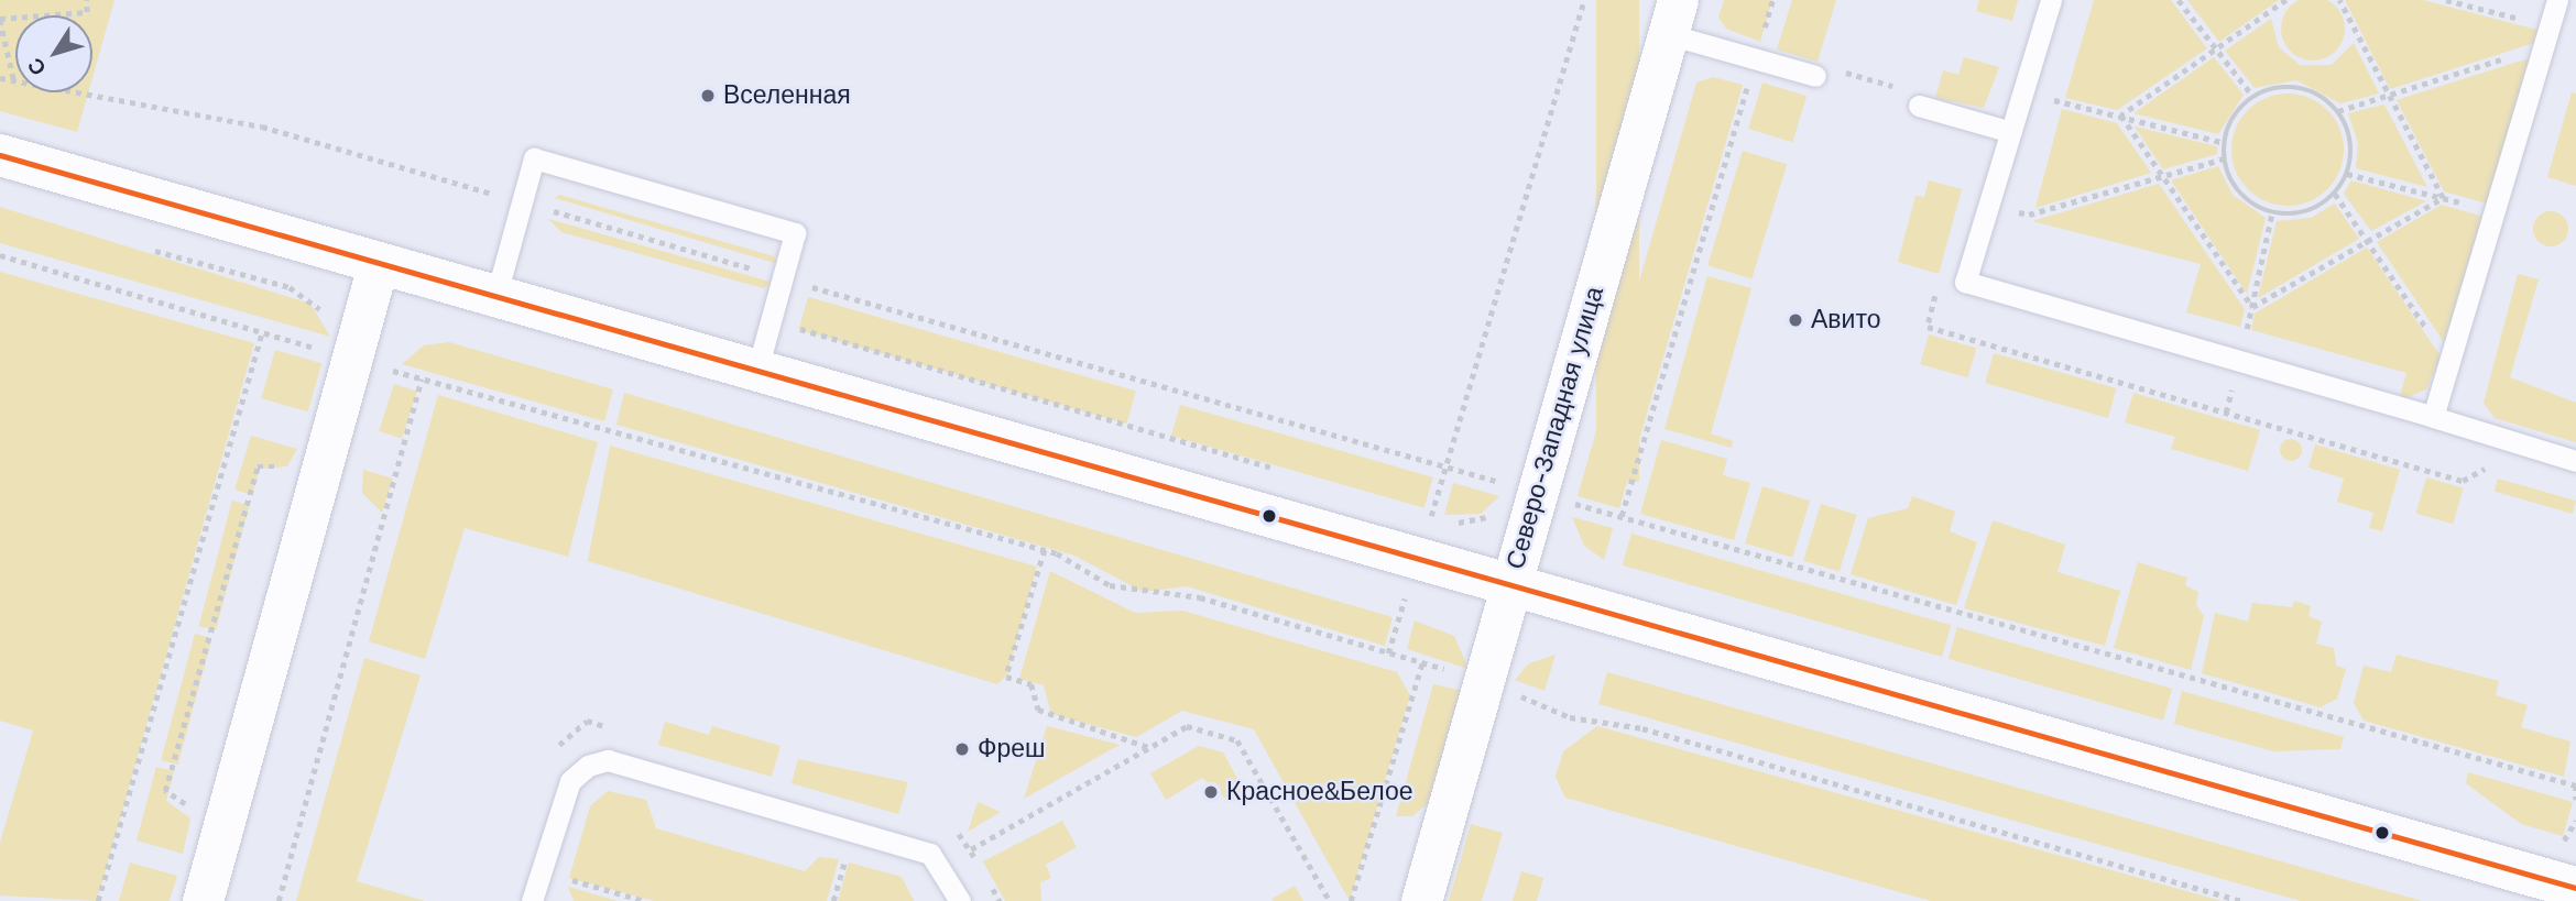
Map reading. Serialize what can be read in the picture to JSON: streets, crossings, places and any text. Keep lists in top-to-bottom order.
{
  "streets": {
    "street": ["Северо-Западная улица"]
  },
  "places": [
    "Вселенная",
    "Авито",
    "Фреш",
    "Красное&Белое"
  ],
  "north": "bottom left"
}
